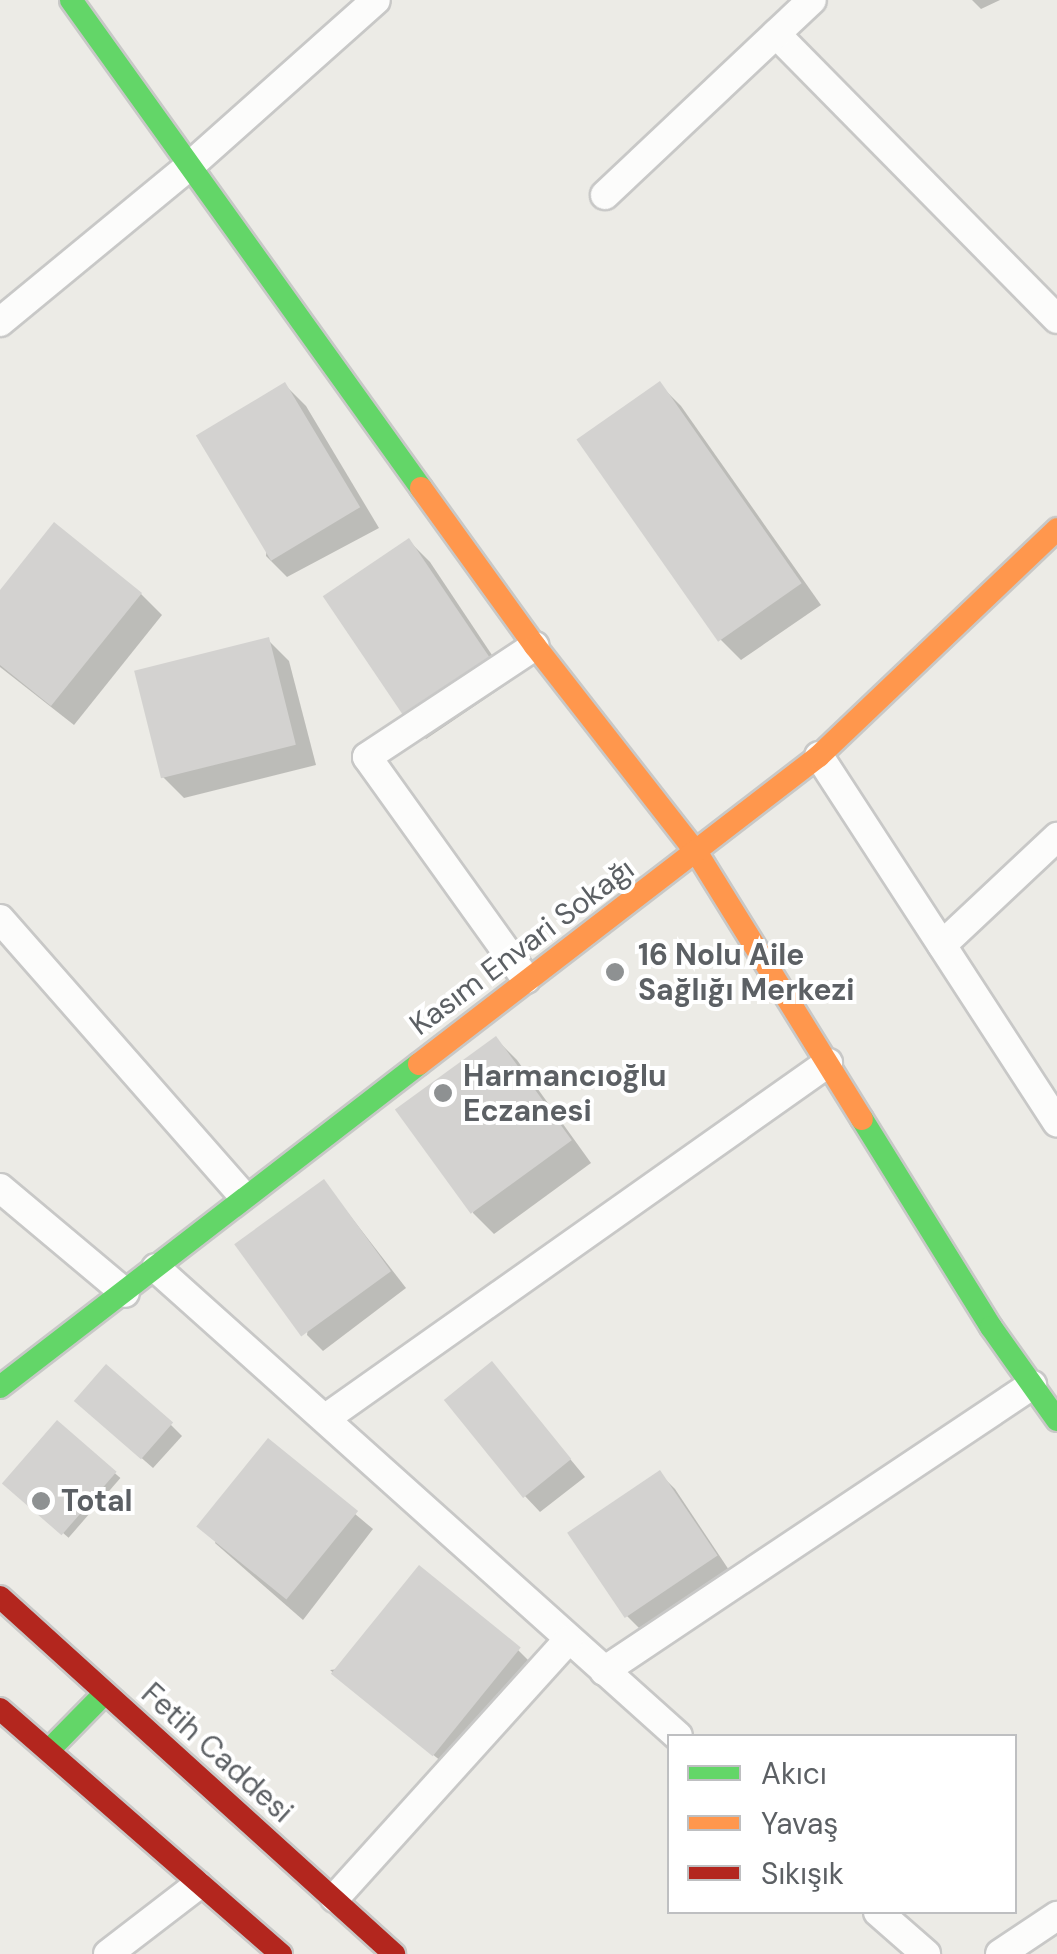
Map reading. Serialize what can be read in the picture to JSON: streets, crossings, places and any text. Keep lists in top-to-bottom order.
{
  "streets": {
    "street": ["Kasım Envari Sokağı", "Fetih Caddesi"]
  },
  "places": ["16 Nolu Aile Sağlığı Merkezi", "Harmancıoğlu Eczanesi", "Total"],
  "legend": ["Akıcı", "Yavaş", "Sıkışık"]
}
